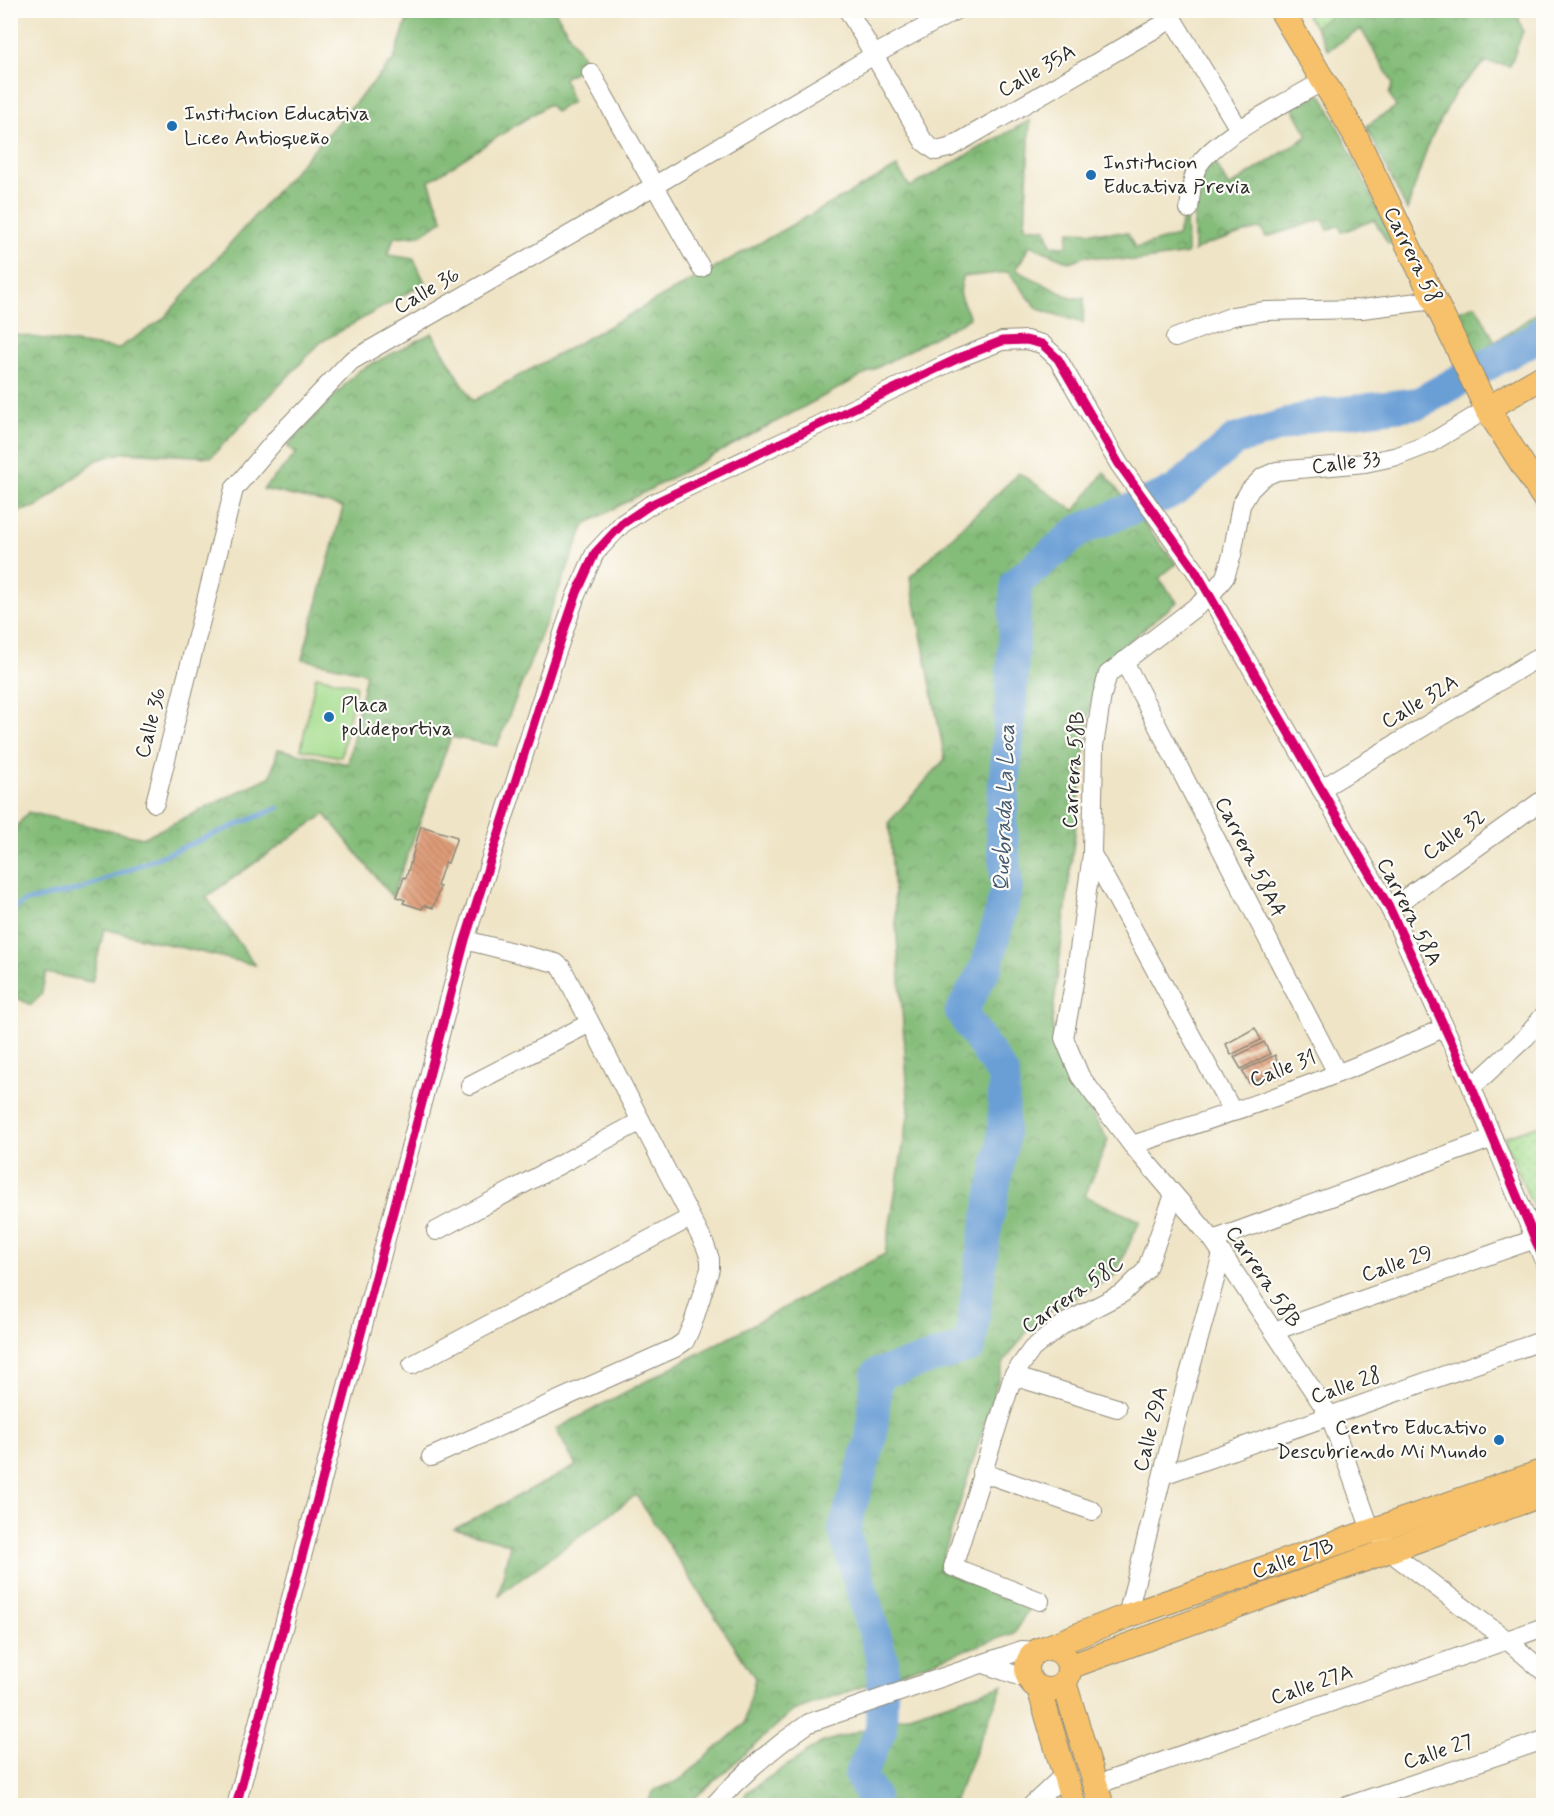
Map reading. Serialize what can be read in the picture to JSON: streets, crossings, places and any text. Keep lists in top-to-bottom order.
{
  "streets": {
    "main road": ["Carrera 58", "Calle 33", "Calle 27B"],
    "street": [
      "Calle 35A",
      "Calle 36",
      "Calle 32A",
      "Carrera 58B",
      "Calle 32",
      "Carrera 58AA",
      "Carrera 58A",
      "Calle 31",
      "Calle 29",
      "Carrera 58C",
      "Calle 28",
      "Calle 29A",
      "Calle 27A",
      "Calle 27"
    ]
  },
  "crossings": [
    ["Calle 35A", "Calle 36"],
    ["Carrera 58", "Calle 33"],
    ["Calle 33", "Carrera 58B"],
    ["Calle 33", "Carrera 58A"],
    ["Calle 32A", "Carrera 58A"],
    ["Carrera 58B", "Carrera 58AA"],
    ["Carrera 58B", "Carrera 58A"],
    ["Carrera 58B", "Calle 31"],
    ["Carrera 58B", "Calle 29"],
    ["Carrera 58B", "Carrera 58C"],
    ["Carrera 58B", "Calle 28"],
    ["Carrera 58B", "Calle 29A"],
    ["Carrera 58B", "Calle 27B"],
    ["Carrera 58B", "Calle 27A"],
    ["Calle 32", "Carrera 58A"],
    ["Carrera 58AA", "Calle 31"],
    ["Carrera 58A", "Calle 31"],
    ["Carrera 58A", "Calle 29"],
    ["Calle 28", "Calle 29A"],
    ["Calle 29A", "Calle 27B"]
  ],
  "water": ["Quebrada La Loca"],
  "places": [
    "Institucion Educativa Liceo Antioqueño",
    "Institucion Educativa Previa",
    "Placa polideportiva",
    "Centro Educativo Descubriendo Mi Mundo"
  ]
}
